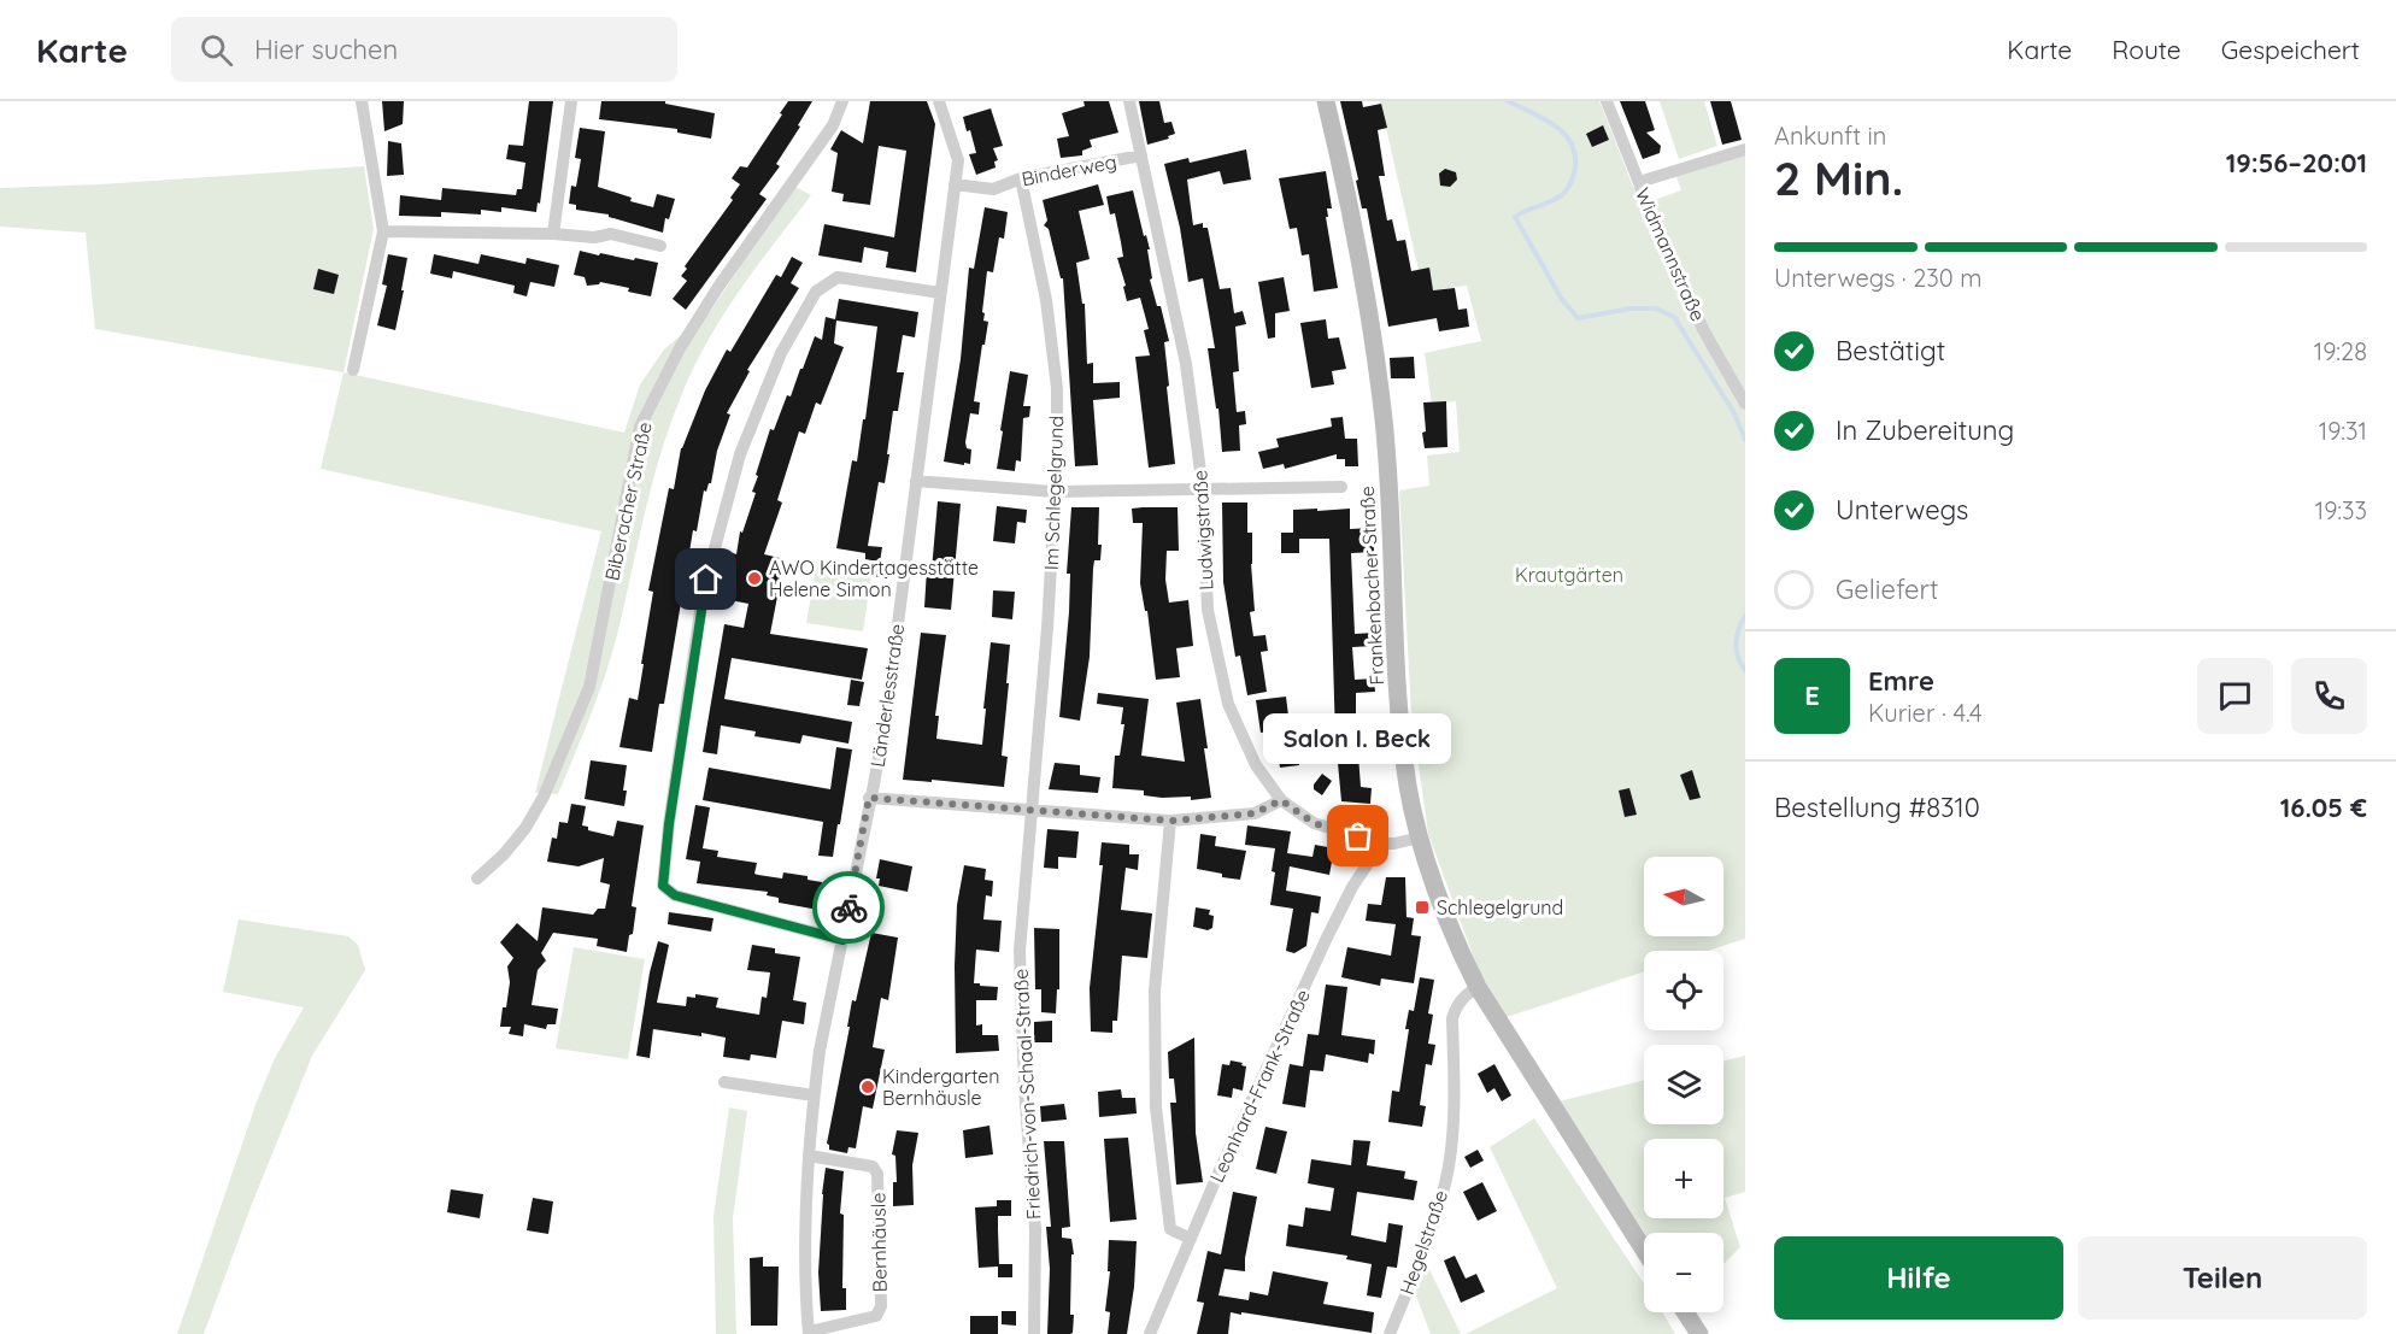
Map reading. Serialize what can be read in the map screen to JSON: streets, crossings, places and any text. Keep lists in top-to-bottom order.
{
  "streets": {
    "main road": ["Frankenbacher Straße"],
    "street": [
      "Binderweg",
      "Widmannstraße",
      "Im Schlegelgrund",
      "Biberacher Straße",
      "Ludwigstraße",
      "Länderlesstraße",
      "Leonhard-Frank-Straße",
      "Friedrich-von-Schaal-Straße",
      "Bernhäusle",
      "Hegelstraße"
    ]
  },
  "crossings": [
    ["Binderweg", "Im Schlegelgrund"],
    ["Binderweg", "Ludwigstraße"],
    ["Binderweg", "Länderlesstraße"],
    ["Im Schlegelgrund", "Friedrich-von-Schaal-Straße"],
    ["Ludwigstraße", "Frankenbacher Straße"],
    ["Ludwigstraße", "Leonhard-Frank-Straße"],
    ["Frankenbacher Straße", "Hegelstraße"],
    ["Länderlesstraße", "Bernhäusle"]
  ],
  "parks": ["Krautgärten"],
  "places": {
    "other": ["AWO Kindertagesstätte Helene Simon", "Salon I. Beck", "Kindergarten Bernhäusle"],
    "transit": ["Schlegelgrund"]
  },
  "north": "left",
  "page": {
    "header": "Karte",
    "search": "Hier suchen",
    "nav": ["Karte", "Route", "Gespeichert"],
    "heading": ["2 Min.", "Ankunft in", "19:56–20:01"],
    "panel": [
      "Emre",
      "Kurier · 4.4",
      "Bestellung #8310",
      "16.05 €"
    ],
    "bar": "Unterwegs · 230 m",
    "list": [
      ["Bestätigt", "19:28"],
      ["In Zubereitung", "19:31"],
      ["Unterwegs", "19:33"],
      "Geliefert"
    ],
    "round": "E",
    "bubble": "Salon I. Beck",
    "map_buttons": ["+", "−"],
    "buttons": ["Hilfe", "Teilen"]
  }
}
